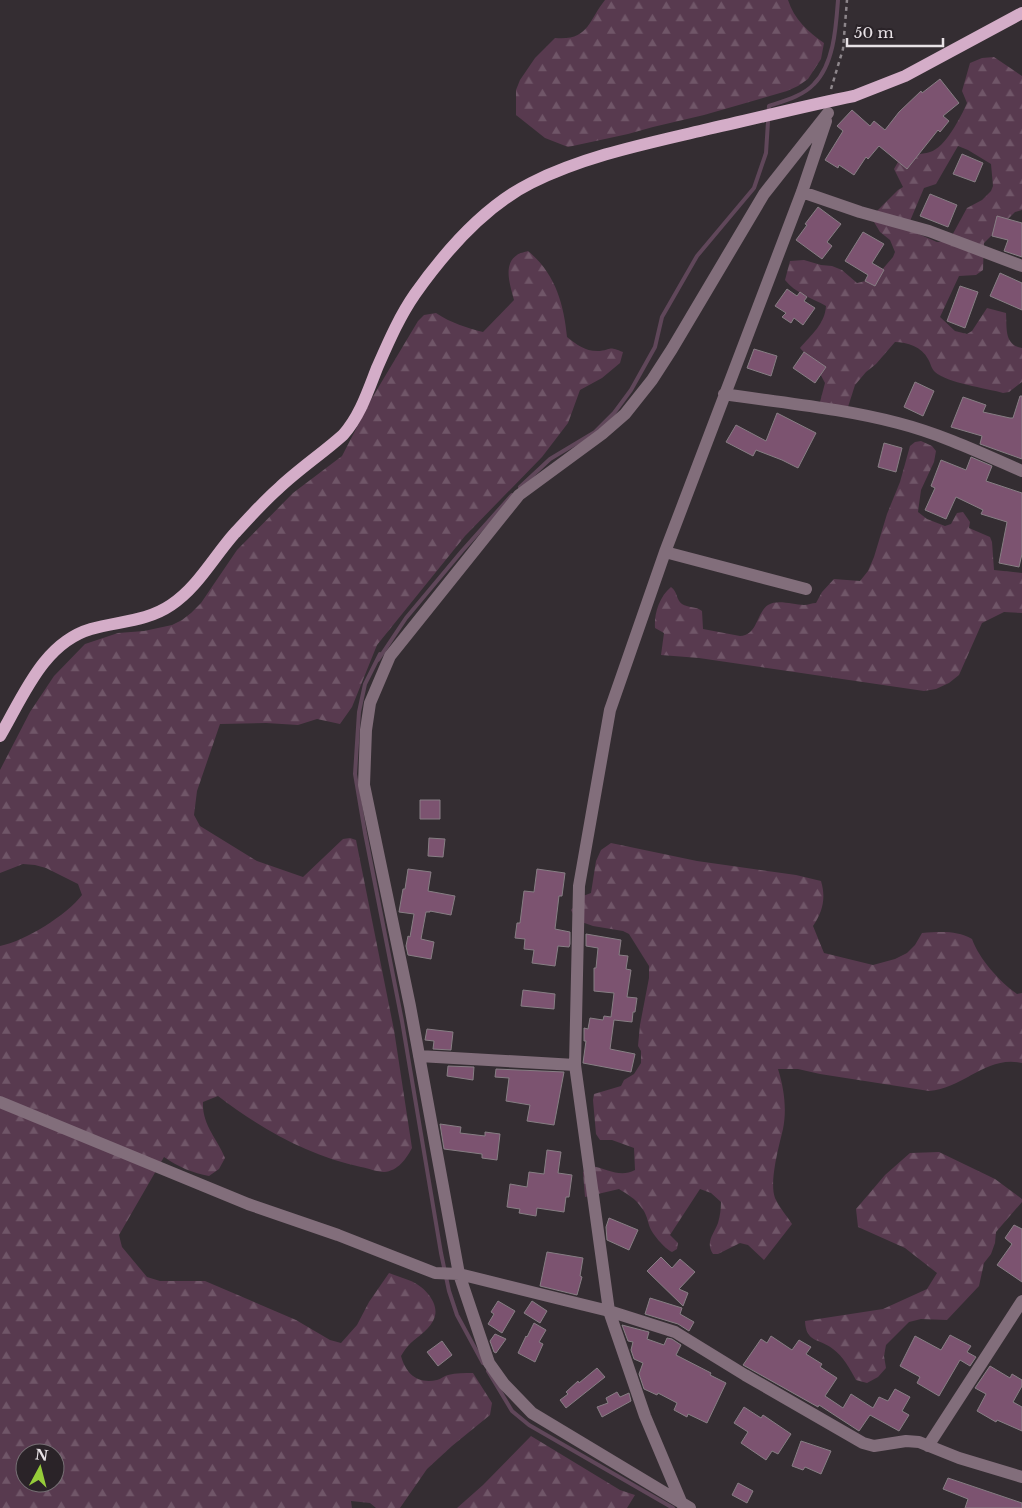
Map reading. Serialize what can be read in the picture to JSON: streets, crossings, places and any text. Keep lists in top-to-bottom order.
{
  "scale_bar": "50 m",
  "north": "top"
}
